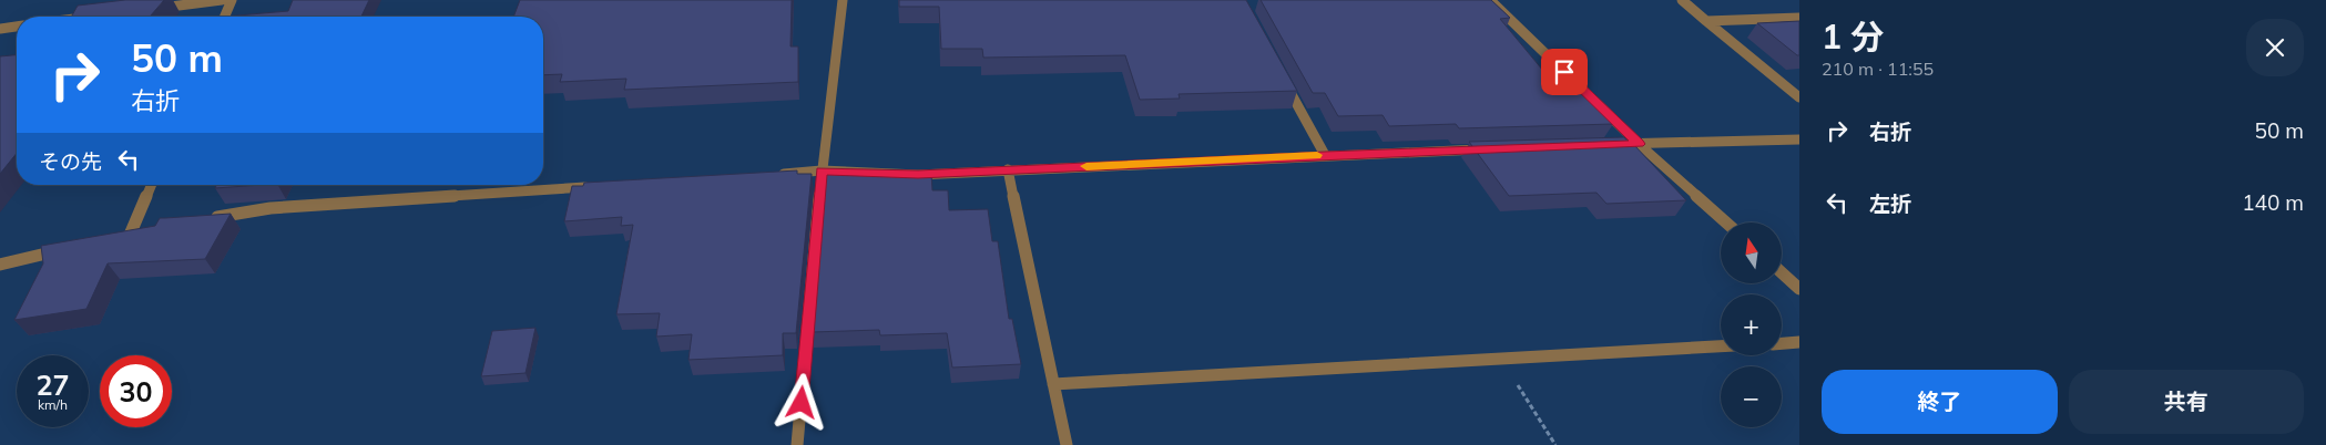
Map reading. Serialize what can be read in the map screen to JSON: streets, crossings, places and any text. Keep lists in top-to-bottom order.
{
  "north": "top",
  "page": {
    "heading": ["1 分", "210 m · 11:55"],
    "turn": ["50 m", "右折"],
    "list": [
      {
        "name": "右折",
        "value": "50 m"
      },
      {
        "name": "左折",
        "value": "140 m"
      }
    ],
    "then": "その先",
    "map_buttons": ["+", "−"],
    "speed": "27 km/h",
    "limit": "30",
    "buttons": ["終了", "共有"]
  }
}
